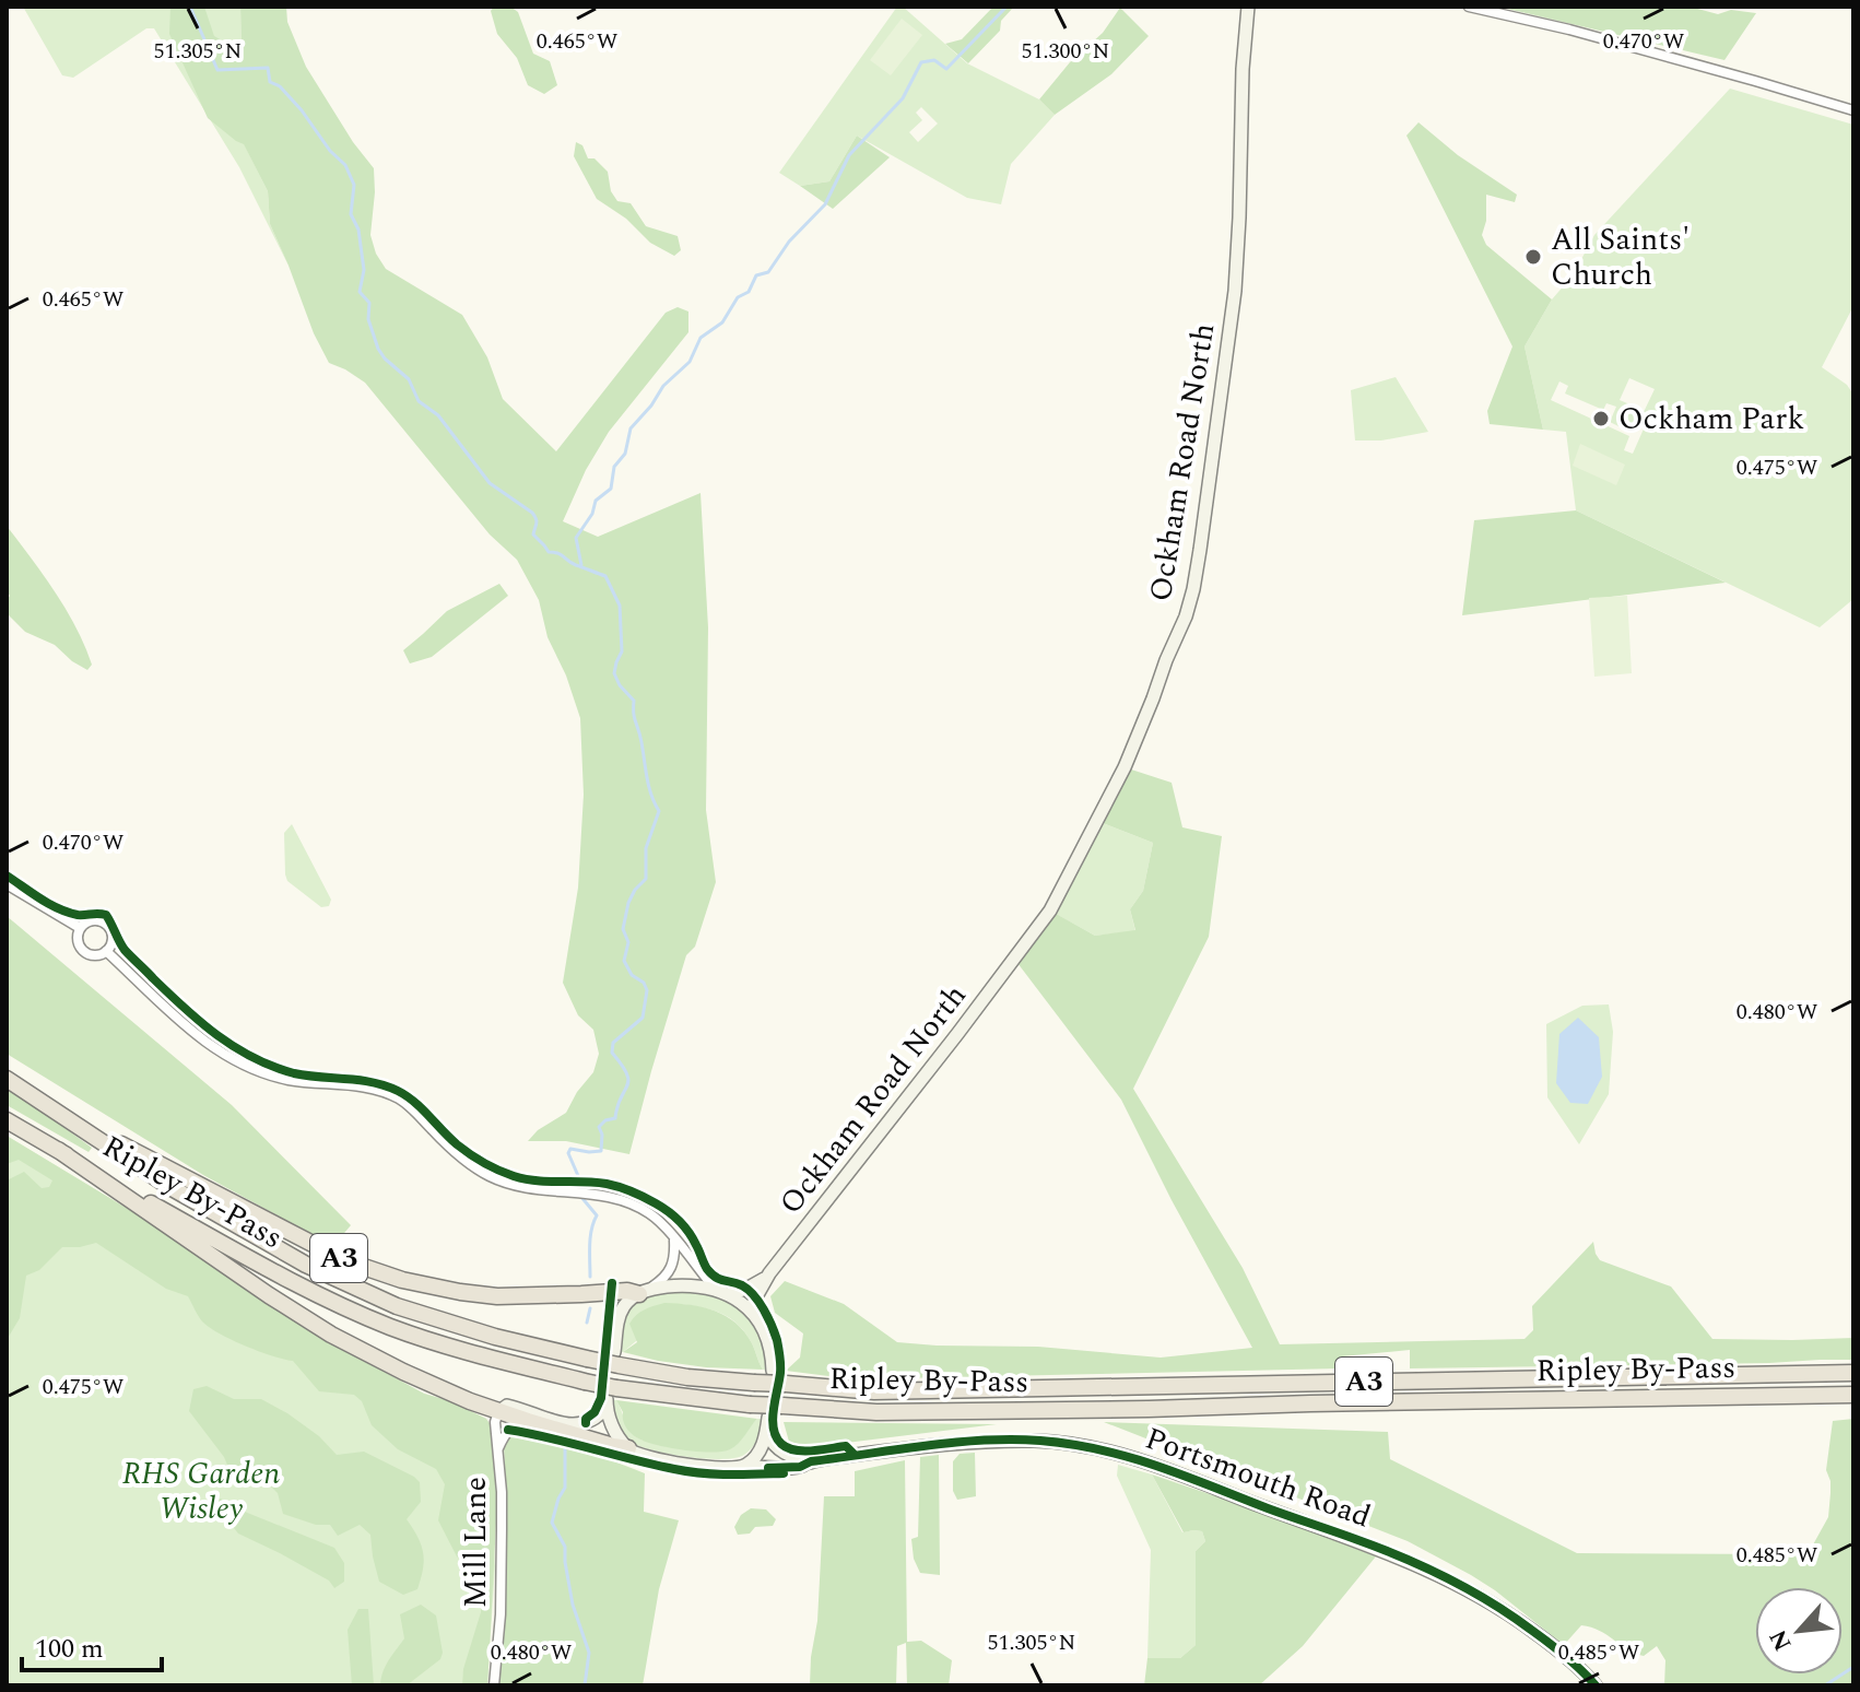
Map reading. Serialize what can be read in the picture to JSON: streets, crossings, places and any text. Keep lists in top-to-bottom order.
{
  "streets": {
    "highway": ["Ripley By-Pass", "A3"],
    "main road": ["Ockham Road North", "Portsmouth Road"],
    "street": ["Mill Lane"]
  },
  "crossings": [
    ["Ripley By-Pass", "A3"],
    ["A3", "Portsmouth Road"],
    ["A3", "Mill Lane"]
  ],
  "parks": ["RHS Garden Wisley"],
  "places": ["All Saints' Church", "Ockham Park"],
  "scale_bar": "100 m",
  "north": "bottom left",
  "coordinates": [
    "0.465°W",
    "0.470°W",
    "51.305°N",
    "51.300°N",
    "0.475°W",
    "0.480°W",
    "0.485°W"
  ]
}
